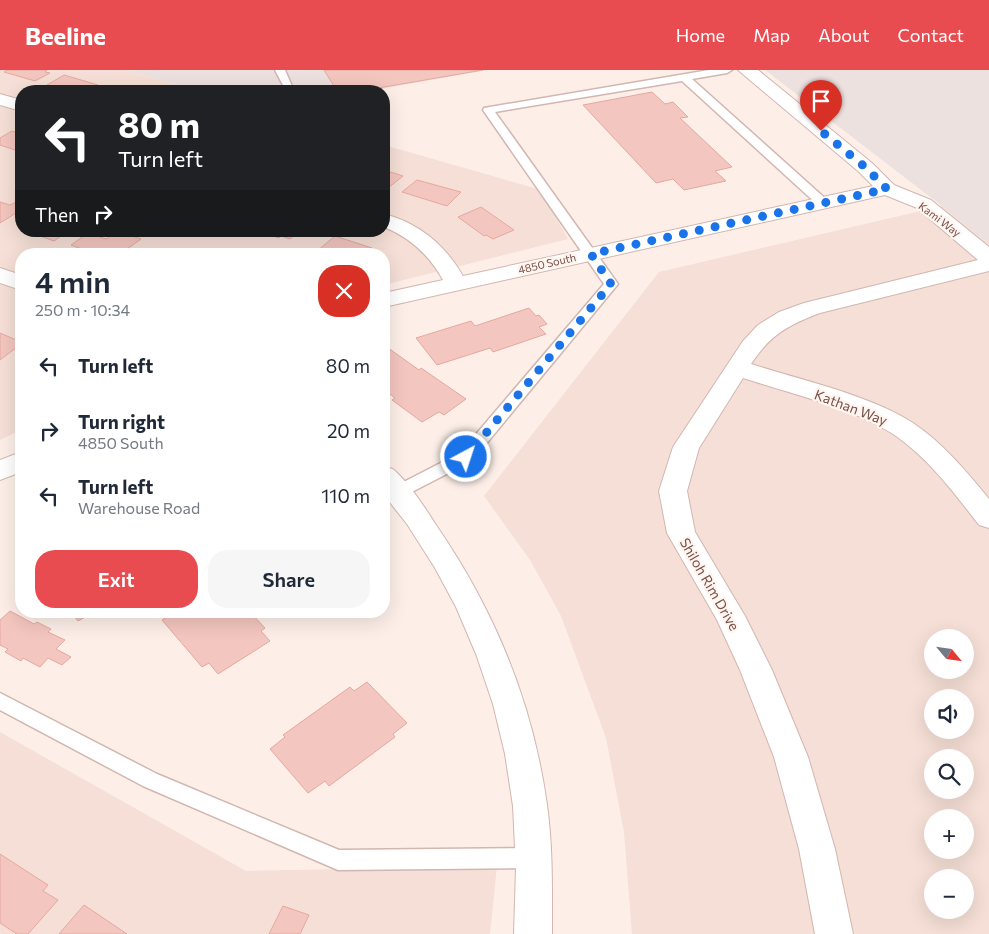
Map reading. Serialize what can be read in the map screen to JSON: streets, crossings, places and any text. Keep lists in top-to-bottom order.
{
  "streets": {
    "street": [
      "Kami Way",
      "4850 South",
      "Kathan Way",
      "Shiloh Rim Drive"
    ]
  },
  "crossings": [
    ["Kami Way", "4850 South"],
    ["Kathan Way", "Shiloh Rim Drive"]
  ],
  "north": "bottom right",
  "page": {
    "header": "Beeline",
    "nav": [
      "Home",
      "Map",
      "About",
      "Contact"
    ],
    "turn": ["80 m", "Turn left"],
    "then": "Then",
    "heading": ["4 min", "250 m · 10:34"],
    "list": [
      {
        "name": "Turn left",
        "value": "80 m"
      },
      {
        "name": "Turn right",
        "note": "4850 South",
        "value": "20 m"
      },
      {
        "name": "Turn left",
        "note": "Warehouse Road",
        "value": "110 m"
      }
    ],
    "buttons": ["Exit", "Share"],
    "map_buttons": ["+", "−"]
  }
}
